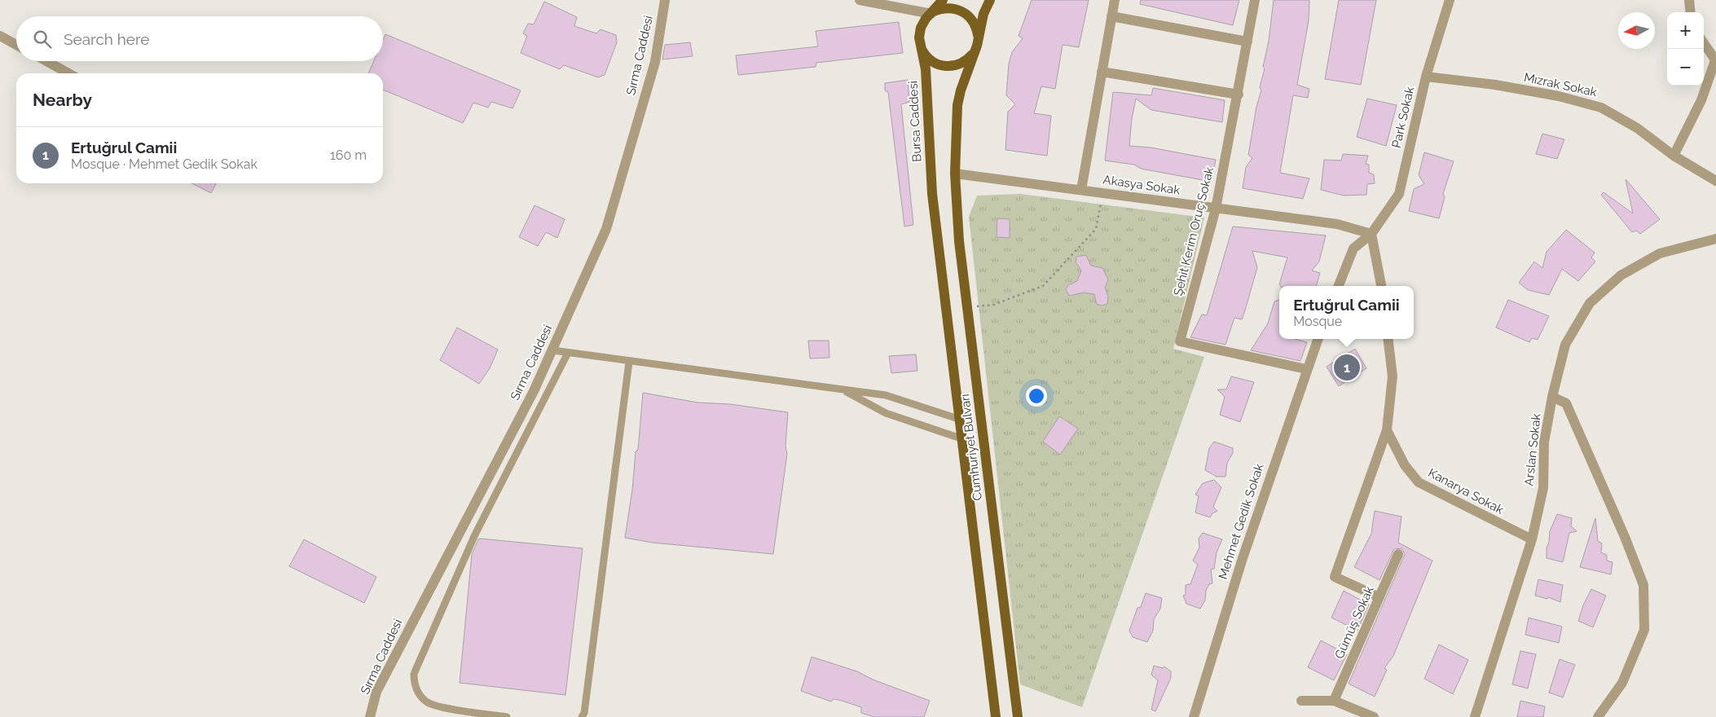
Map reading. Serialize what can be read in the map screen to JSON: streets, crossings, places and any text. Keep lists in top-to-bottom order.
{
  "streets": {
    "main road": ["Bursa Caddesi", "Cumhuriyet Bulvarı"],
    "street": [
      "Sırma Caddesi",
      "Mızrak Sokak",
      "Park Sokak",
      "Akasya Sokak",
      "Şehit Kerim Oruç Sokak",
      "Arslan Sokak",
      "Kanarya Sokak",
      "Mehmet Gedik Sokak",
      "Gümüş Sokak"
    ]
  },
  "crossings": [
    ["Mızrak Sokak", "Park Sokak"],
    ["Park Sokak", "Akasya Sokak"],
    ["Bursa Caddesi", "Cumhuriyet Bulvarı"],
    ["Akasya Sokak", "Şehit Kerim Oruç Sokak"],
    ["Akasya Sokak", "Cumhuriyet Bulvarı"],
    ["Şehit Kerim Oruç Sokak", "Mehmet Gedik Sokak"],
    ["Arslan Sokak", "Kanarya Sokak"]
  ],
  "north": "left",
  "page": {
    "map_buttons": ["+", "−"],
    "search": "Search here",
    "heading": "Nearby",
    "list": [
      {
        "mark": "1",
        "name": "Ertuğrul Camii",
        "note": "Mosque · Mehmet Gedik Sokak",
        "value": "160 m"
      }
    ],
    "popup": ["Ertuğrul Camii", "Mosque"],
    "pins": "1"
  }
}
